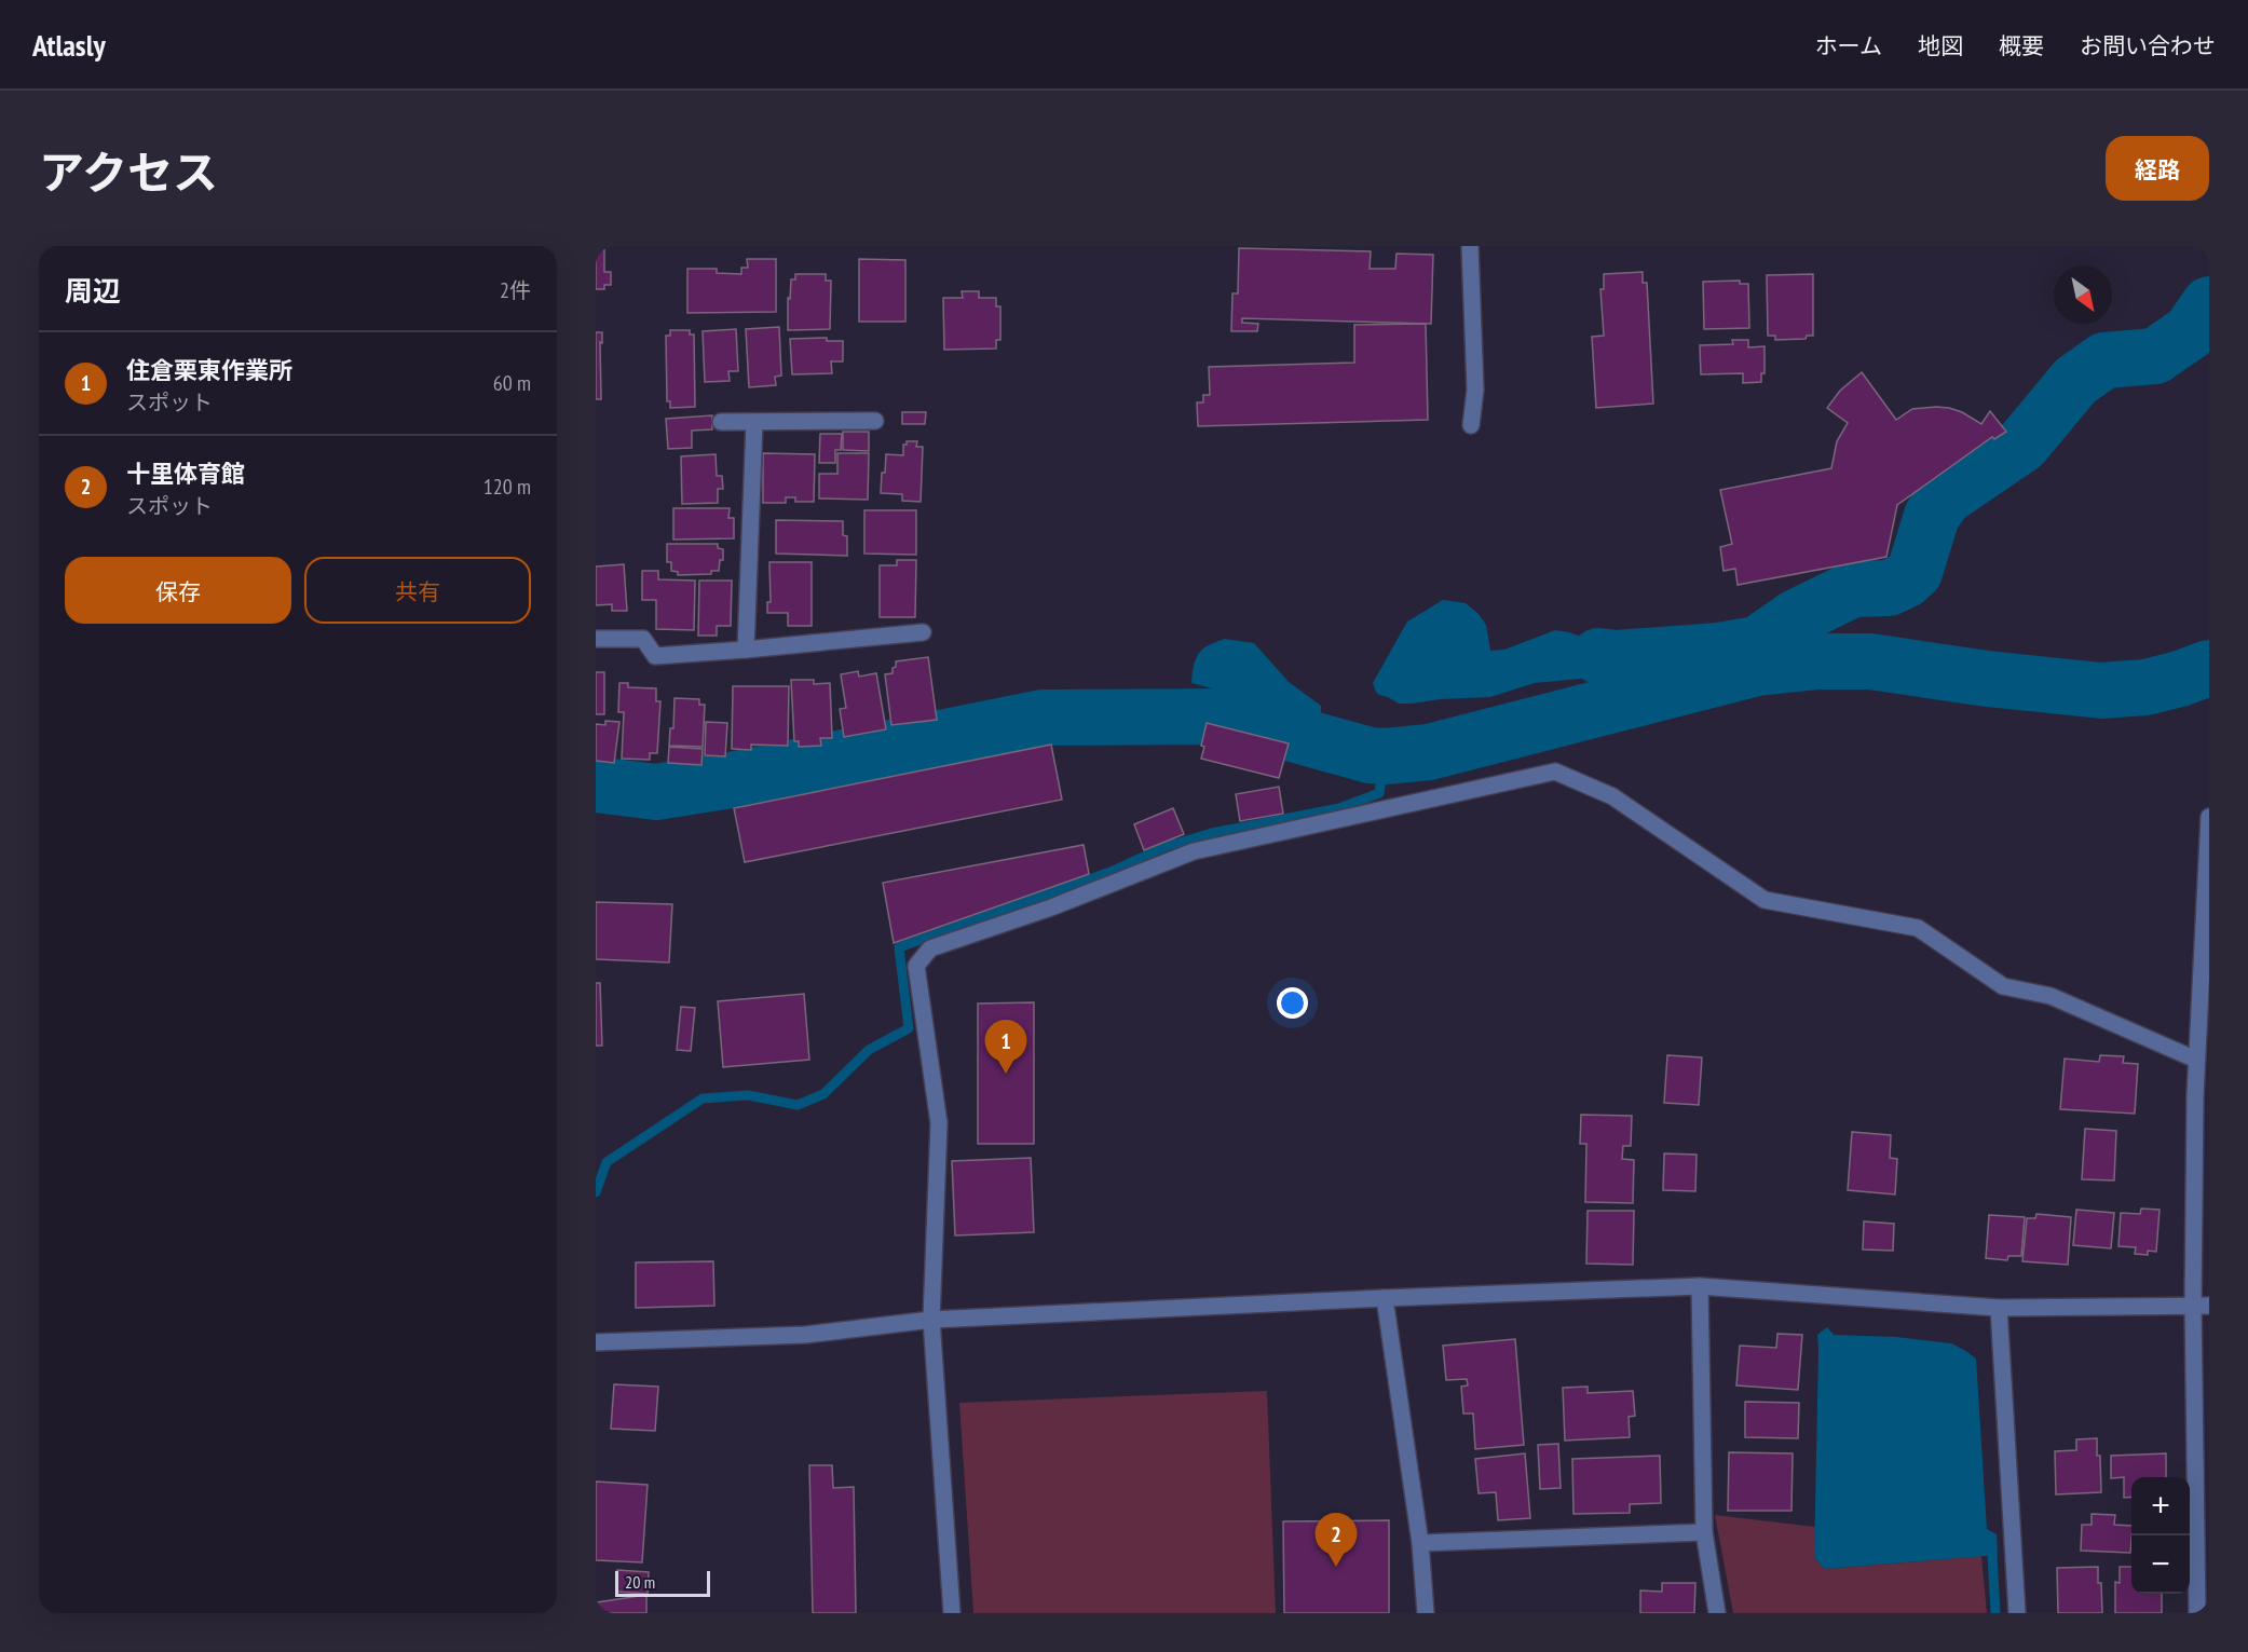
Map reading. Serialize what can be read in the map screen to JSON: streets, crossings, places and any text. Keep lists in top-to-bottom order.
{
  "scale_bar": "20 m",
  "north": "bottom right",
  "page": {
    "header": "Atlasly",
    "nav": [
      "ホーム",
      "地図",
      "概要",
      "お問い合わせ"
    ],
    "title": "アクセス",
    "buttons": [
      "経路",
      ["保存", "共有"]
    ],
    "heading": ["周辺", "2件"],
    "list": [
      {
        "mark": "1",
        "name": "住倉栗東作業所",
        "note": "スポット",
        "value": "60 m"
      },
      {
        "mark": "2",
        "name": "十里体育館",
        "note": "スポット",
        "value": "120 m"
      }
    ],
    "pins": ["1", "2"],
    "map_buttons": ["+", "−"],
    "scale": "20 m"
  }
}
